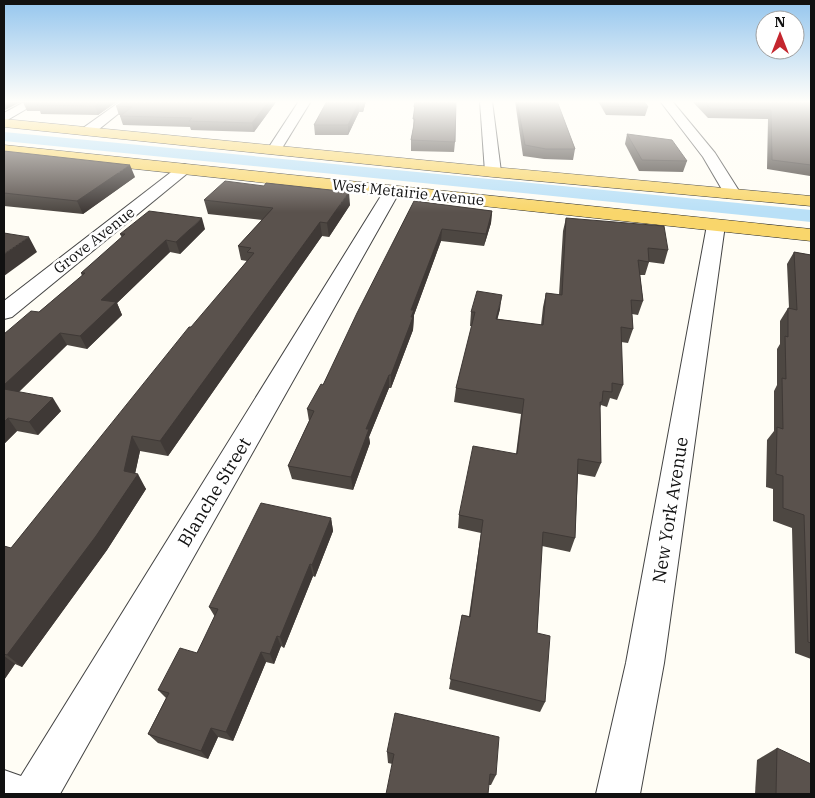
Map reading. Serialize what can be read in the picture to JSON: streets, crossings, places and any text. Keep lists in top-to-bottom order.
{
  "streets": {
    "main road": ["West Metairie Avenue"],
    "street": ["Grove Avenue", "Blanche Street", "New York Avenue"]
  },
  "crossings": [
    ["West Metairie Avenue", "Grove Avenue"],
    ["West Metairie Avenue", "Blanche Street"],
    ["West Metairie Avenue", "New York Avenue"]
  ],
  "north": "top"
}
